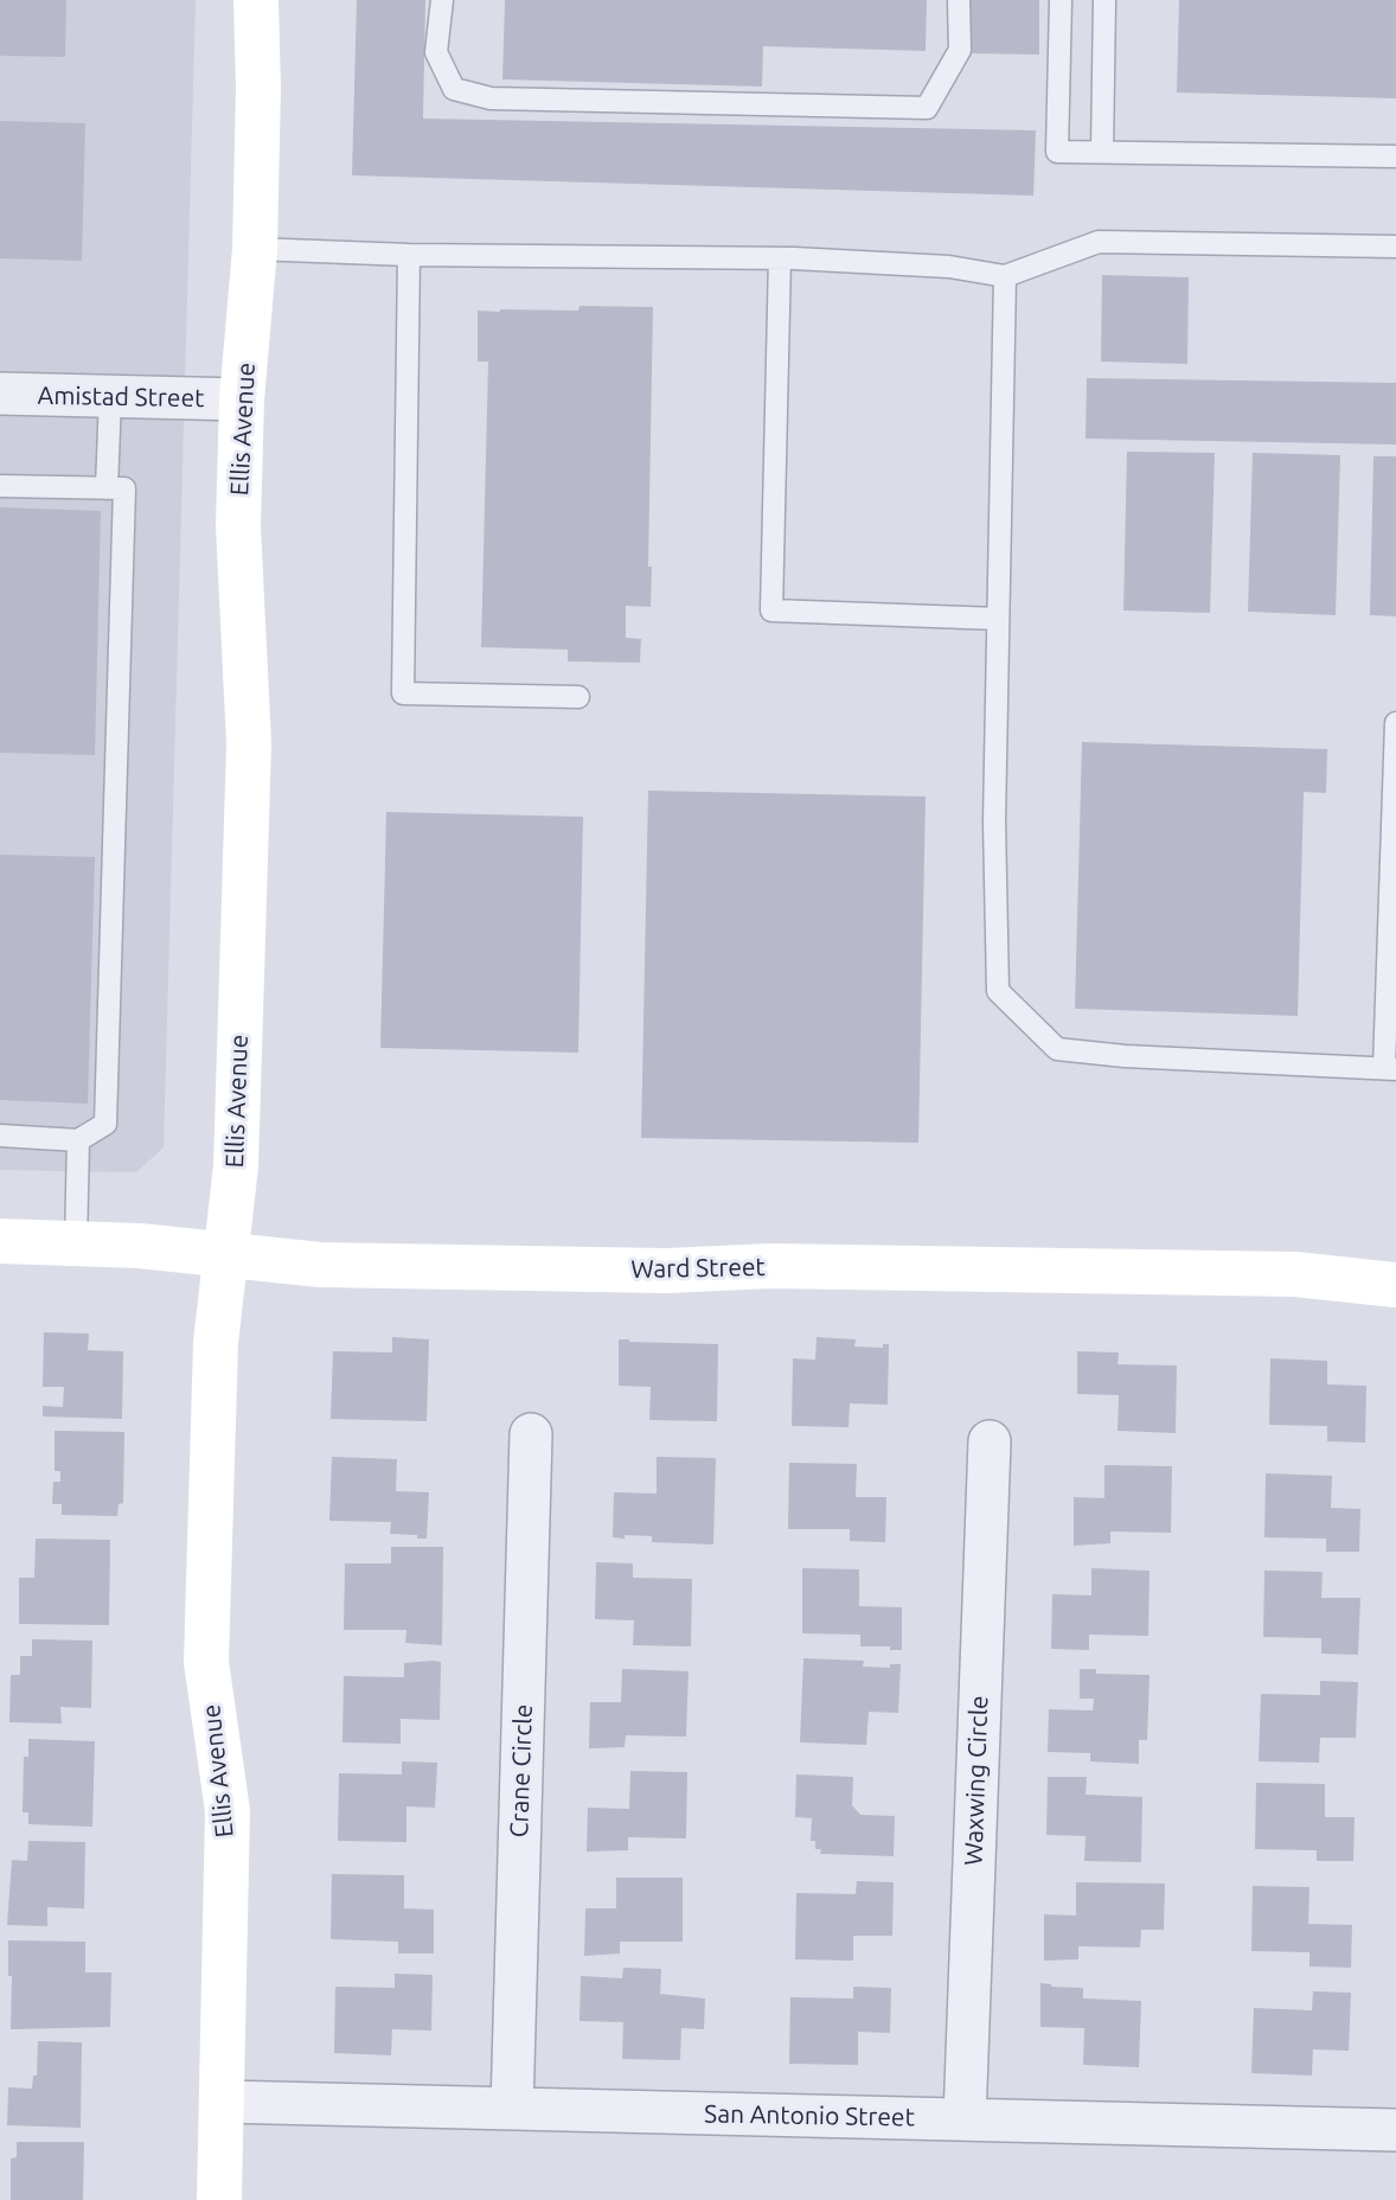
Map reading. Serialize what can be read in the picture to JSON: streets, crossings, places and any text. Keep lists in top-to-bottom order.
{
  "streets": {
    "main road": ["Ellis Avenue", "Ward Street"],
    "street": [
      "Amistad Street",
      "Crane Circle",
      "Waxwing Circle",
      "San Antonio Street"
    ]
  },
  "crossings": [
    ["Amistad Street", "Ellis Avenue"],
    ["Ellis Avenue", "Ward Street"],
    ["Ellis Avenue", "San Antonio Street"],
    ["Crane Circle", "San Antonio Street"],
    ["Waxwing Circle", "San Antonio Street"]
  ]
}
